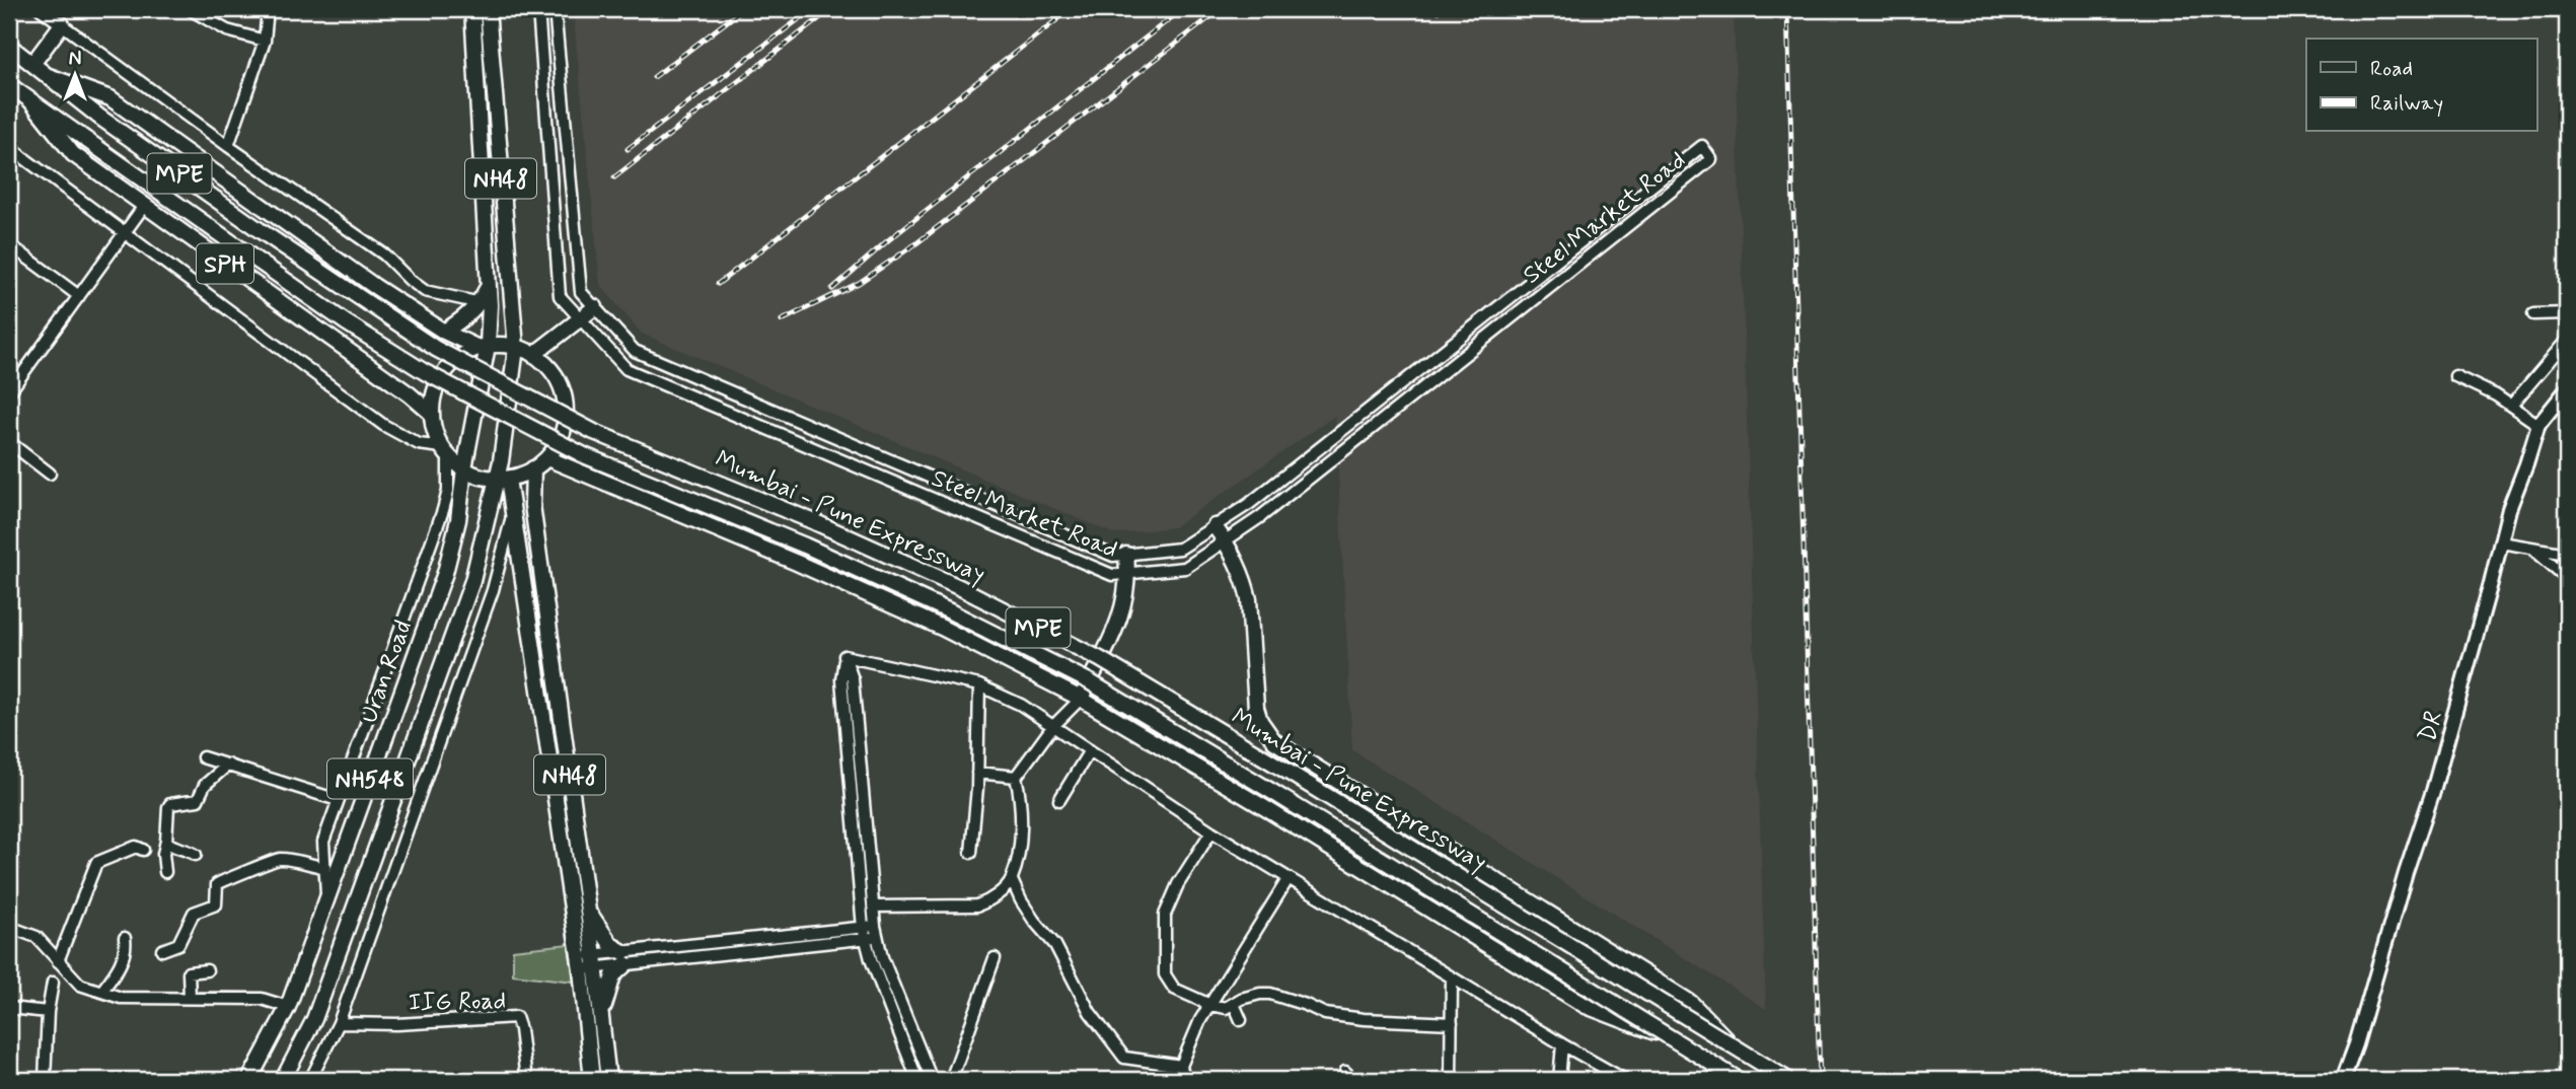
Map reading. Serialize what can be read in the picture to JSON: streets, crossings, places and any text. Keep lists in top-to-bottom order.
{
  "streets": {
    "highway": [
      "MPE",
      "NH48",
      "SPH",
      "Mumbai - Pune Expressway",
      "Uran Road",
      "NH548"
    ],
    "main road": ["DR"],
    "street": ["Steel Market Road", "IIG Road"]
  },
  "crossings": [
    ["NH48", "SPH"],
    ["NH48", "Uran Road"],
    ["SPH", "Mumbai - Pune Expressway"],
    ["SPH", "Uran Road"]
  ],
  "legend": ["Road", "Railway"],
  "north": "top"
}
